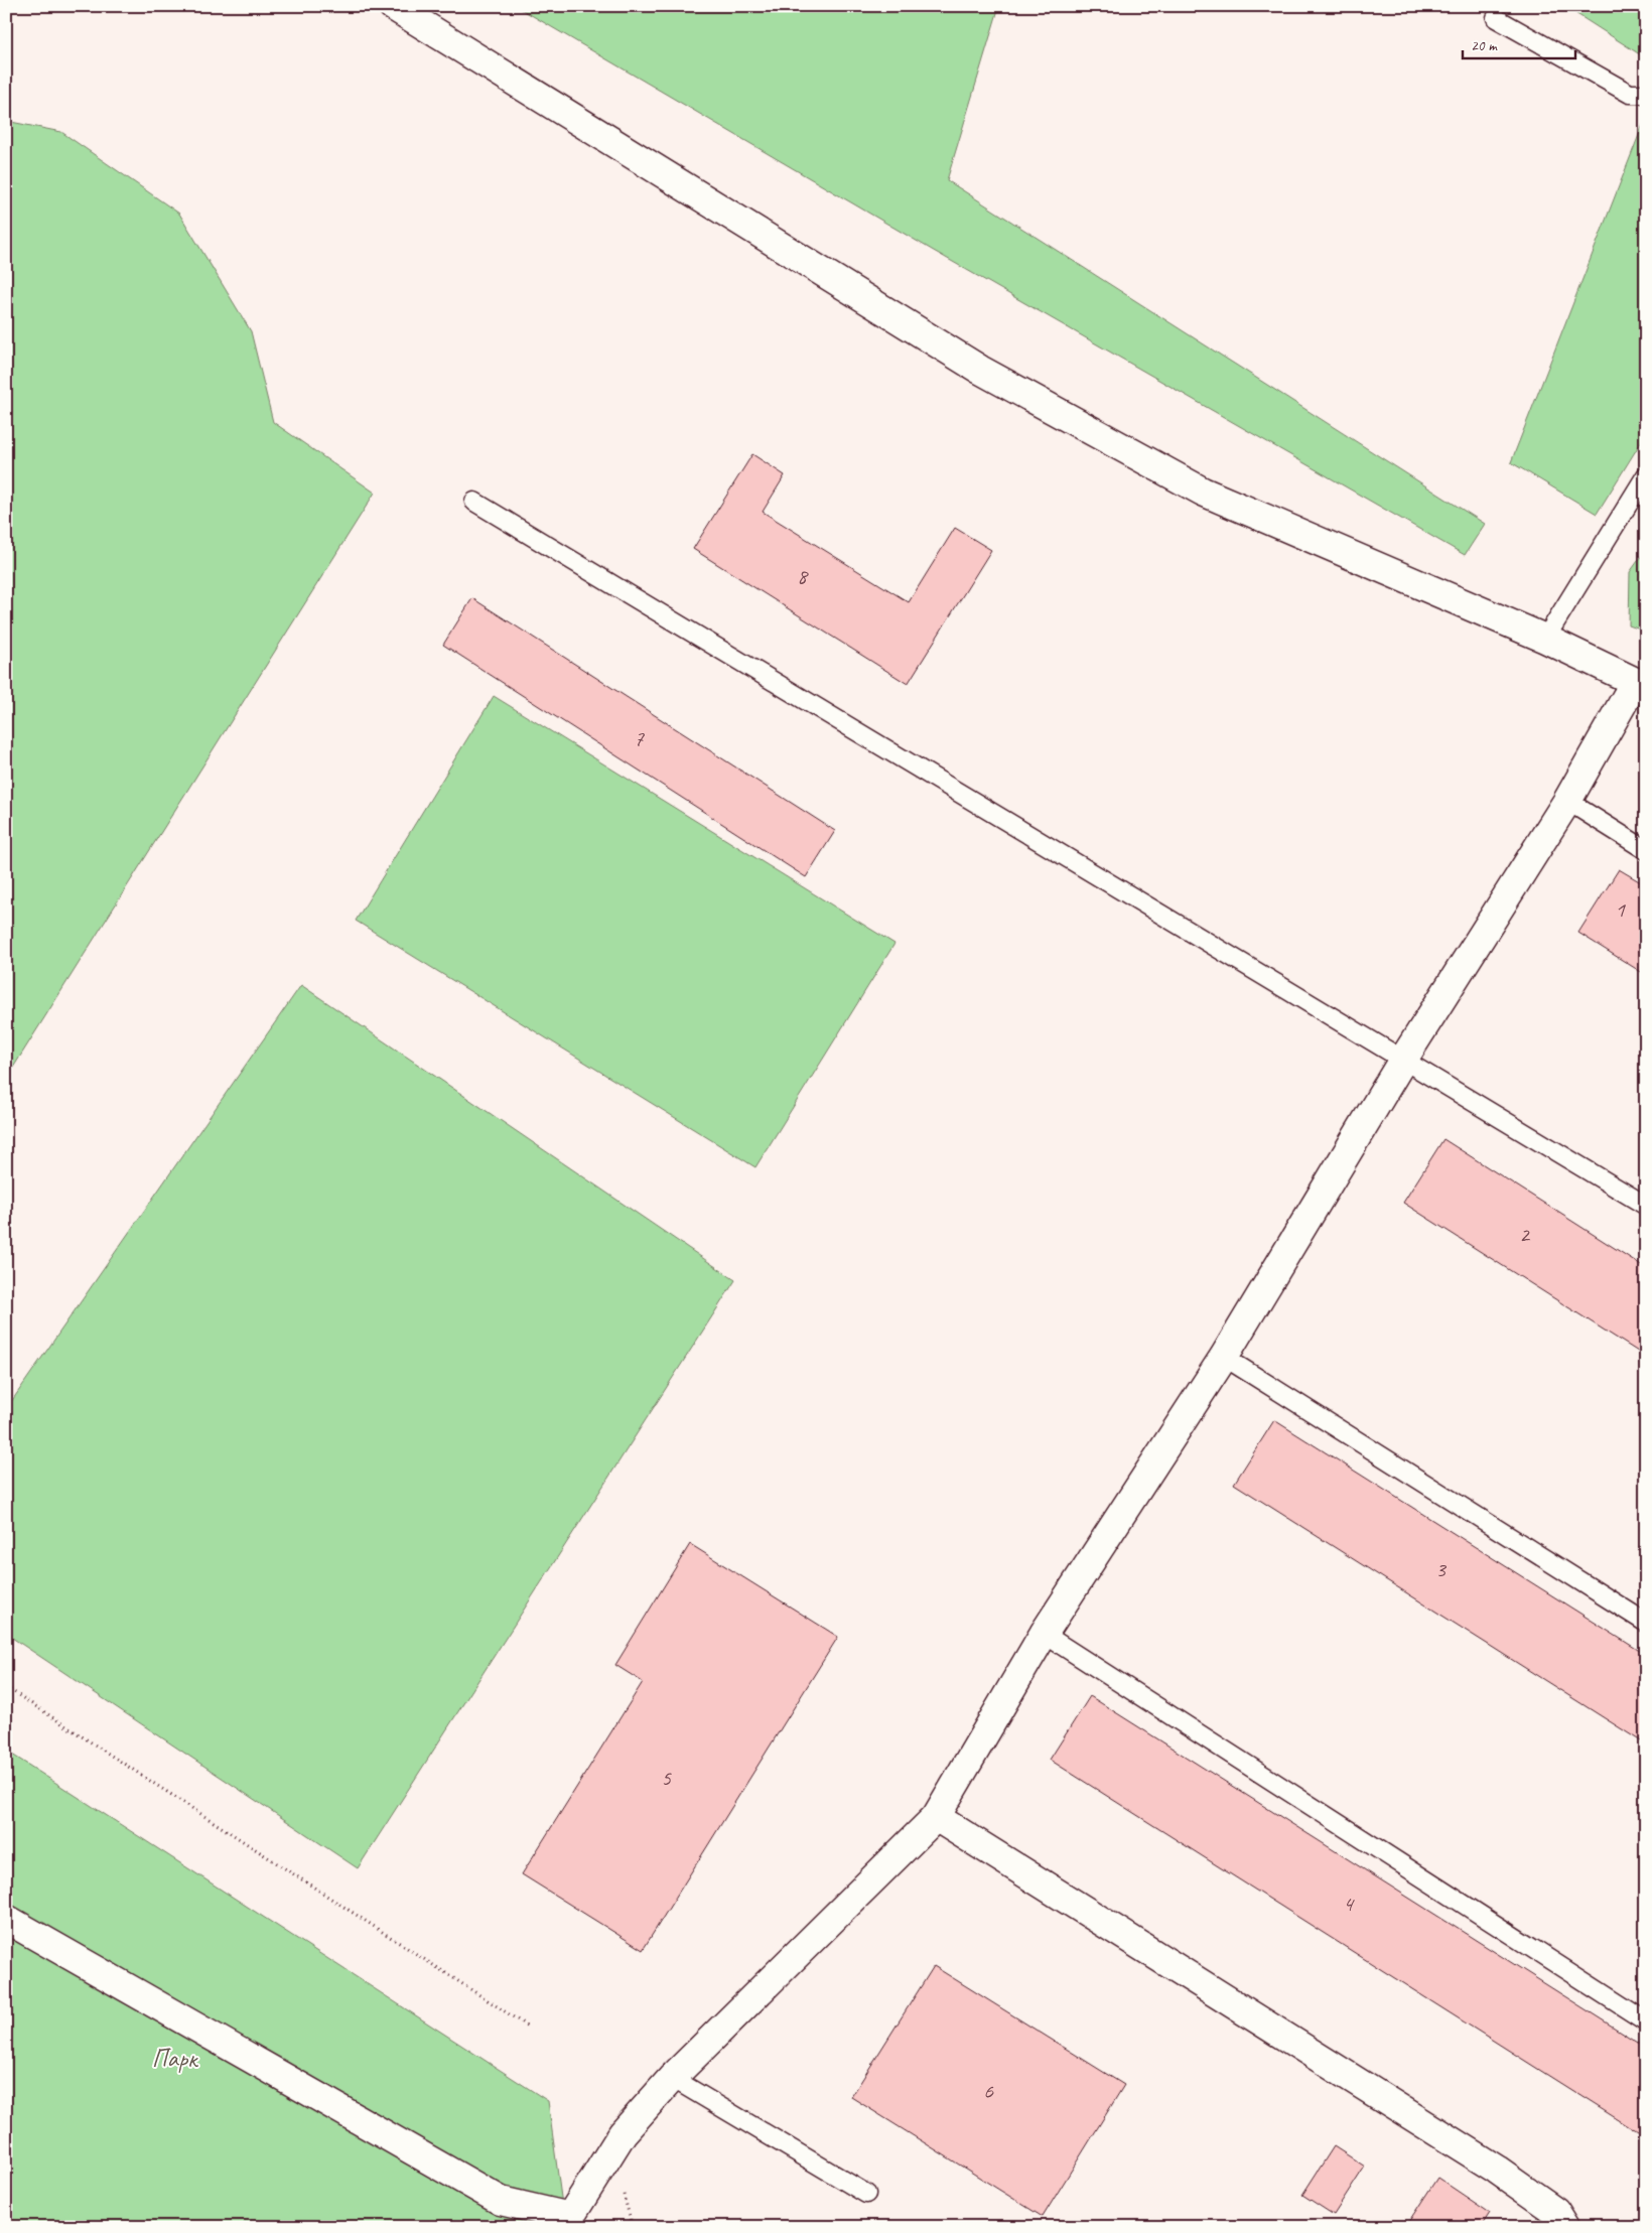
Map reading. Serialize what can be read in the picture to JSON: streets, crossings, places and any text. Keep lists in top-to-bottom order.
{
  "parks": ["Парк"],
  "house_numbers": [
    "8",
    "7",
    "1",
    "2",
    "3",
    "5",
    "4",
    "6"
  ],
  "scale_bar": "20 m"
}
